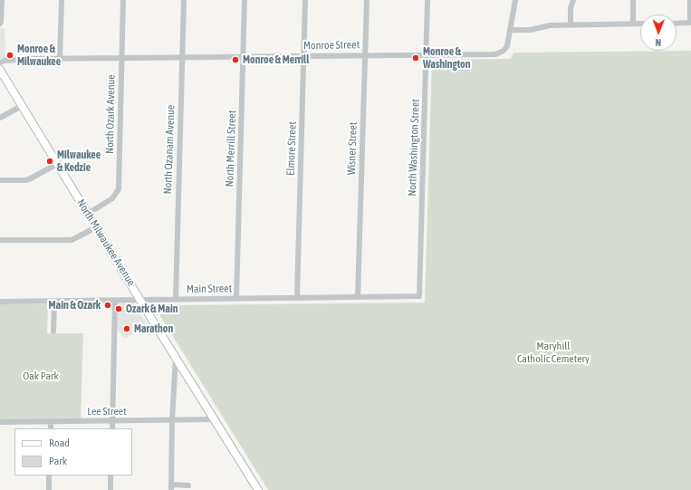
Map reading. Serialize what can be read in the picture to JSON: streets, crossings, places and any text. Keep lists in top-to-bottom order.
{
  "streets": {
    "main road": ["North Milwaukee Avenue"],
    "street": [
      "Monroe Street",
      "North Ozark Avenue",
      "North Washington Street",
      "North Merrill Street",
      "Elmore Street",
      "Wisner Street",
      "North Ozanam Avenue",
      "Main Street",
      "Lee Street"
    ]
  },
  "crossings": [
    ["Monroe Street", "North Ozark Avenue"],
    ["Monroe Street", "North Washington Street"],
    ["Monroe Street", "North Merrill Street"],
    ["Monroe Street", "Elmore Street"],
    ["Monroe Street", "Wisner Street"],
    ["Monroe Street", "North Ozanam Avenue"],
    ["North Ozark Avenue", "North Milwaukee Avenue"],
    ["North Washington Street", "Main Street"],
    ["North Merrill Street", "Main Street"],
    ["Elmore Street", "Main Street"],
    ["Wisner Street", "Main Street"],
    ["North Ozanam Avenue", "Main Street"],
    ["North Milwaukee Avenue", "Main Street"],
    ["North Milwaukee Avenue", "Lee Street"]
  ],
  "parks": ["Maryhill Catholic Cemetery", "Oak Park"],
  "places": [
    "Monroe & Milwaukee",
    "Monroe & Washington",
    "Monroe & Merrill",
    "Milwaukee & Kedzie",
    "Main & Ozark",
    "Ozark & Main",
    "Marathon"
  ],
  "legend": ["Road", "Park"],
  "north": "bottom"
}
